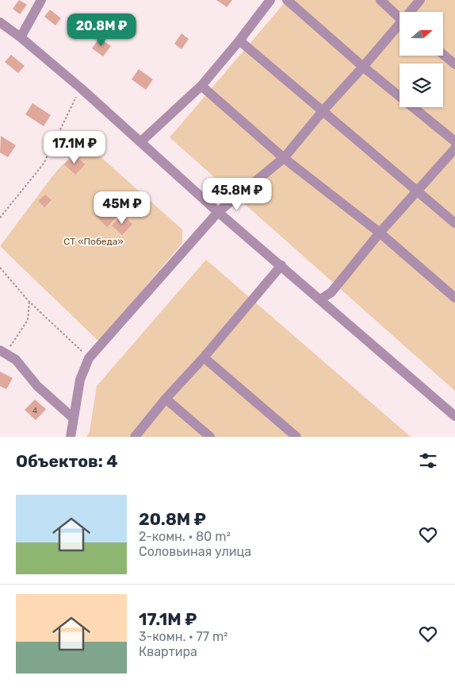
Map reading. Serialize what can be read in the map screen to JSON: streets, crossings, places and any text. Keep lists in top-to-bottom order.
{
  "parks": ["СТ «Победа»"],
  "house_numbers": ["4"],
  "north": "right",
  "page": {
    "price": [
      "20.8M ₽",
      "17.1M ₽",
      "45.8M ₽",
      "45M ₽"
    ],
    "heading": "Объектов: 4",
    "list": [
      {
        "name": "20.8M ₽",
        "note": "2-комн. · 80 m² · Соловьиная улица"
      },
      {
        "name": "17.1M ₽",
        "note": "3-комн. · 77 m² · Квартира"
      }
    ]
  }
}
